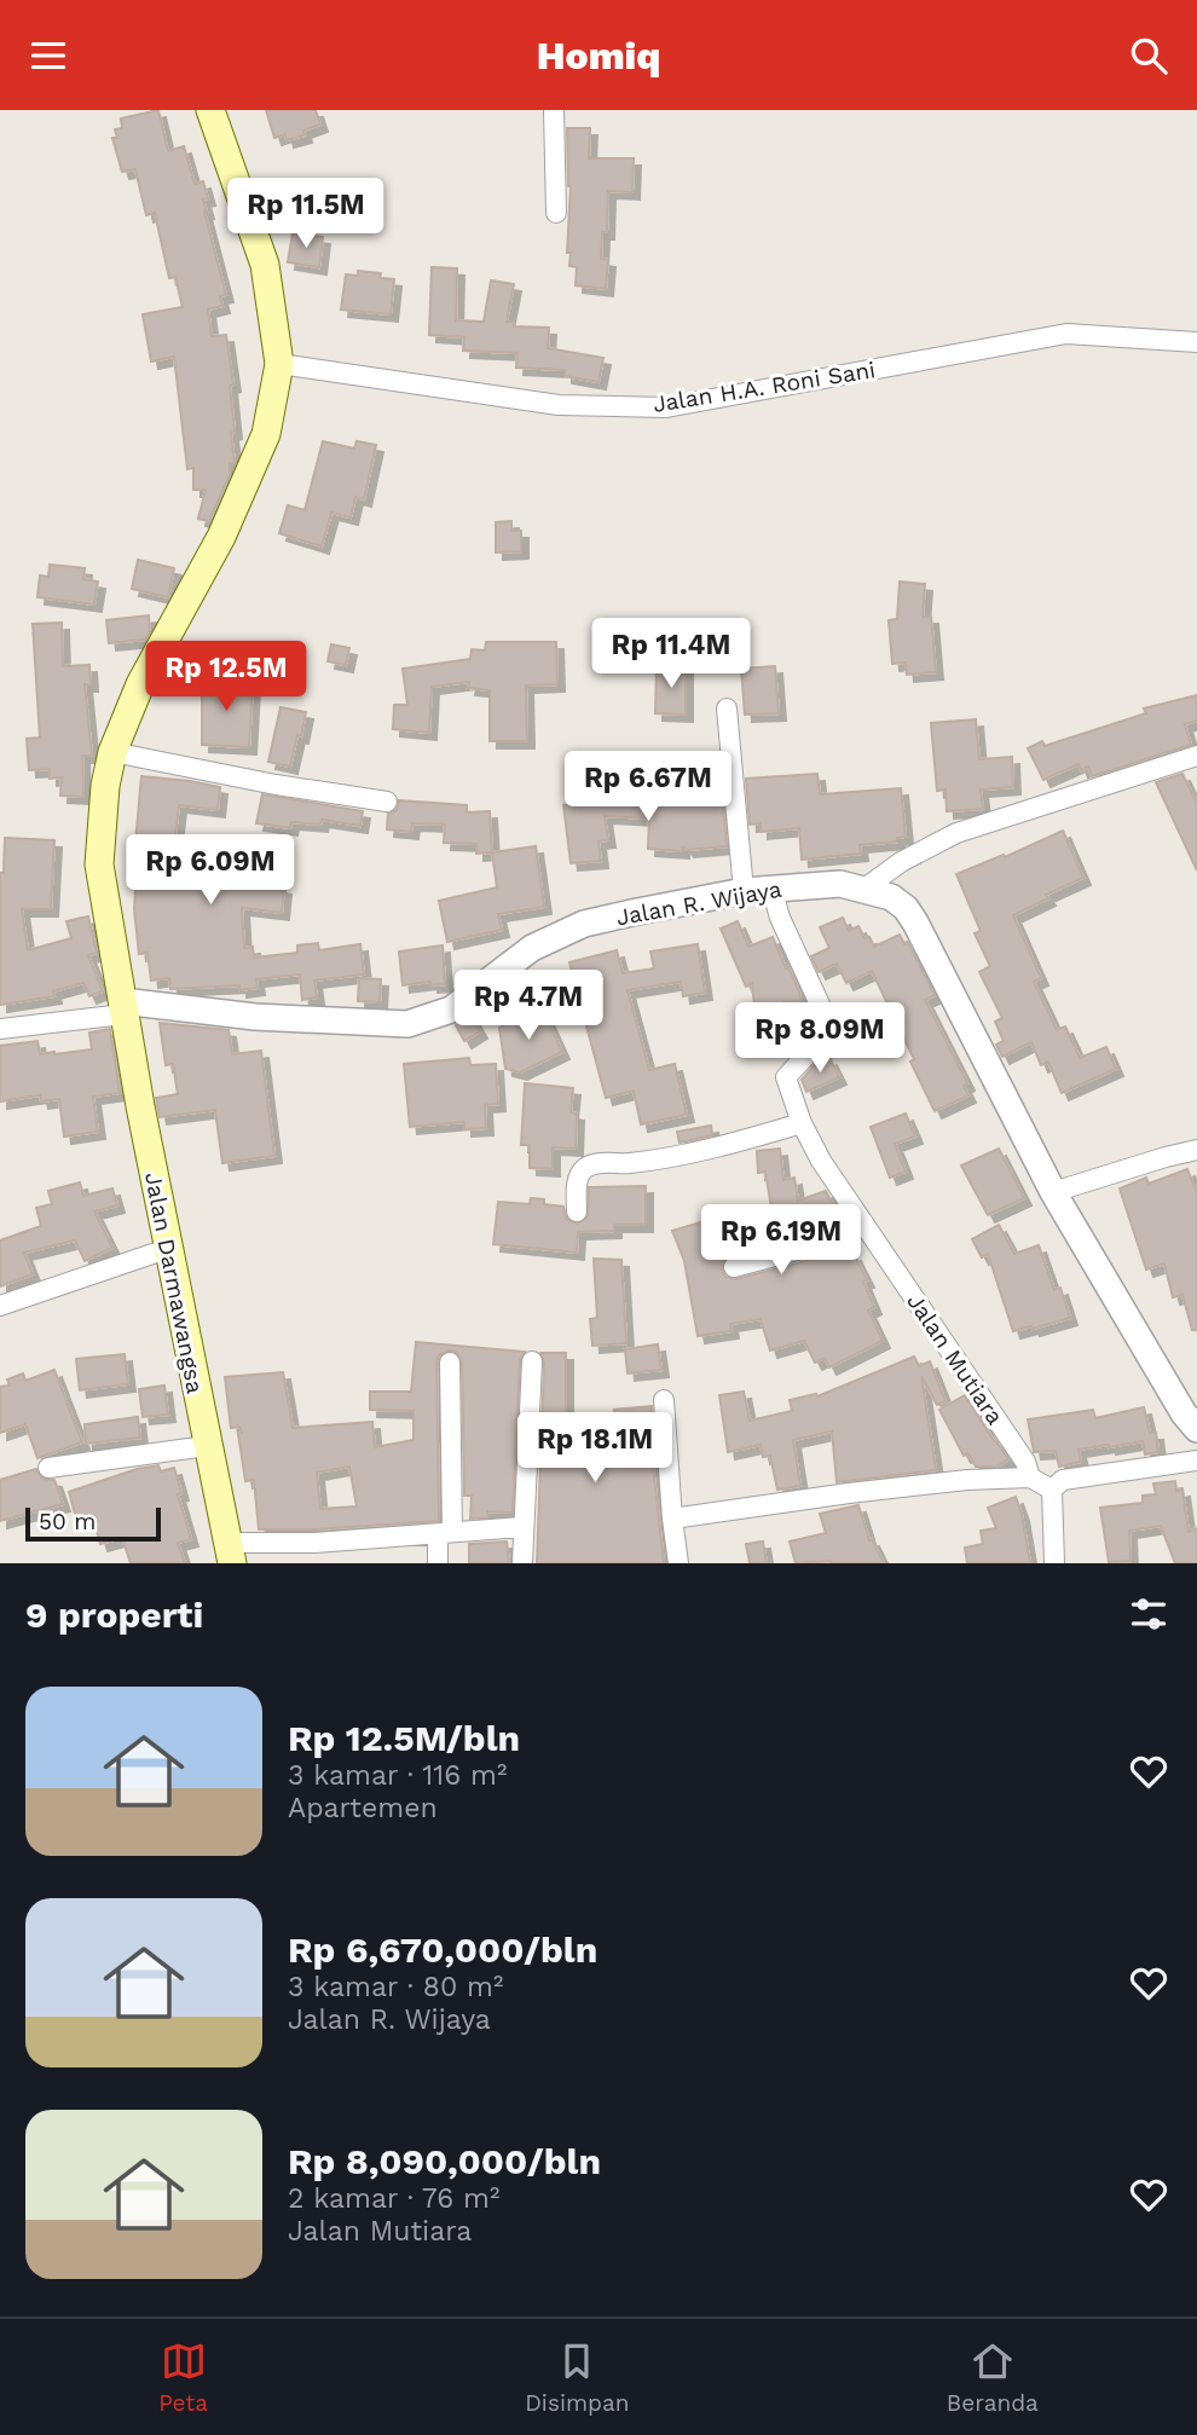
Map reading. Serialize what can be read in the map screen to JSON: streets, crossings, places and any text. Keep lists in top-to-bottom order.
{
  "streets": {
    "main road": ["Jalan Darmawangsa"],
    "street": ["Jalan H.A. Roni Sani", "Jalan R. Wijaya", "Jalan Mutiara"]
  },
  "crossings": [
    ["Jalan H.A. Roni Sani", "Jalan Darmawangsa"],
    ["Jalan R. Wijaya", "Jalan Darmawangsa"],
    ["Jalan R. Wijaya", "Jalan Mutiara"]
  ],
  "scale_bar": "50 m",
  "page": {
    "header": "Homiq",
    "price": [
      "Rp 11.5M",
      "Rp 11.4M",
      "Rp 12.5M",
      "Rp 6.67M",
      "Rp 6.09M",
      "Rp 4.7M",
      "Rp 8.09M",
      "Rp 6.19M",
      "Rp 18.1M"
    ],
    "scale": "50 m",
    "heading": "9 properti",
    "list": [
      {
        "name": "Rp 12.5M/bln",
        "note": "3 kamar · 116 m² · Apartemen"
      },
      {
        "name": "Rp 6,670,000/bln",
        "note": "3 kamar · 80 m² · Jalan R. Wijaya"
      },
      {
        "name": "Rp 8,090,000/bln",
        "note": "2 kamar · 76 m² · Jalan Mutiara"
      }
    ],
    "tabs": ["Peta", "Disimpan", "Beranda"]
  }
}
